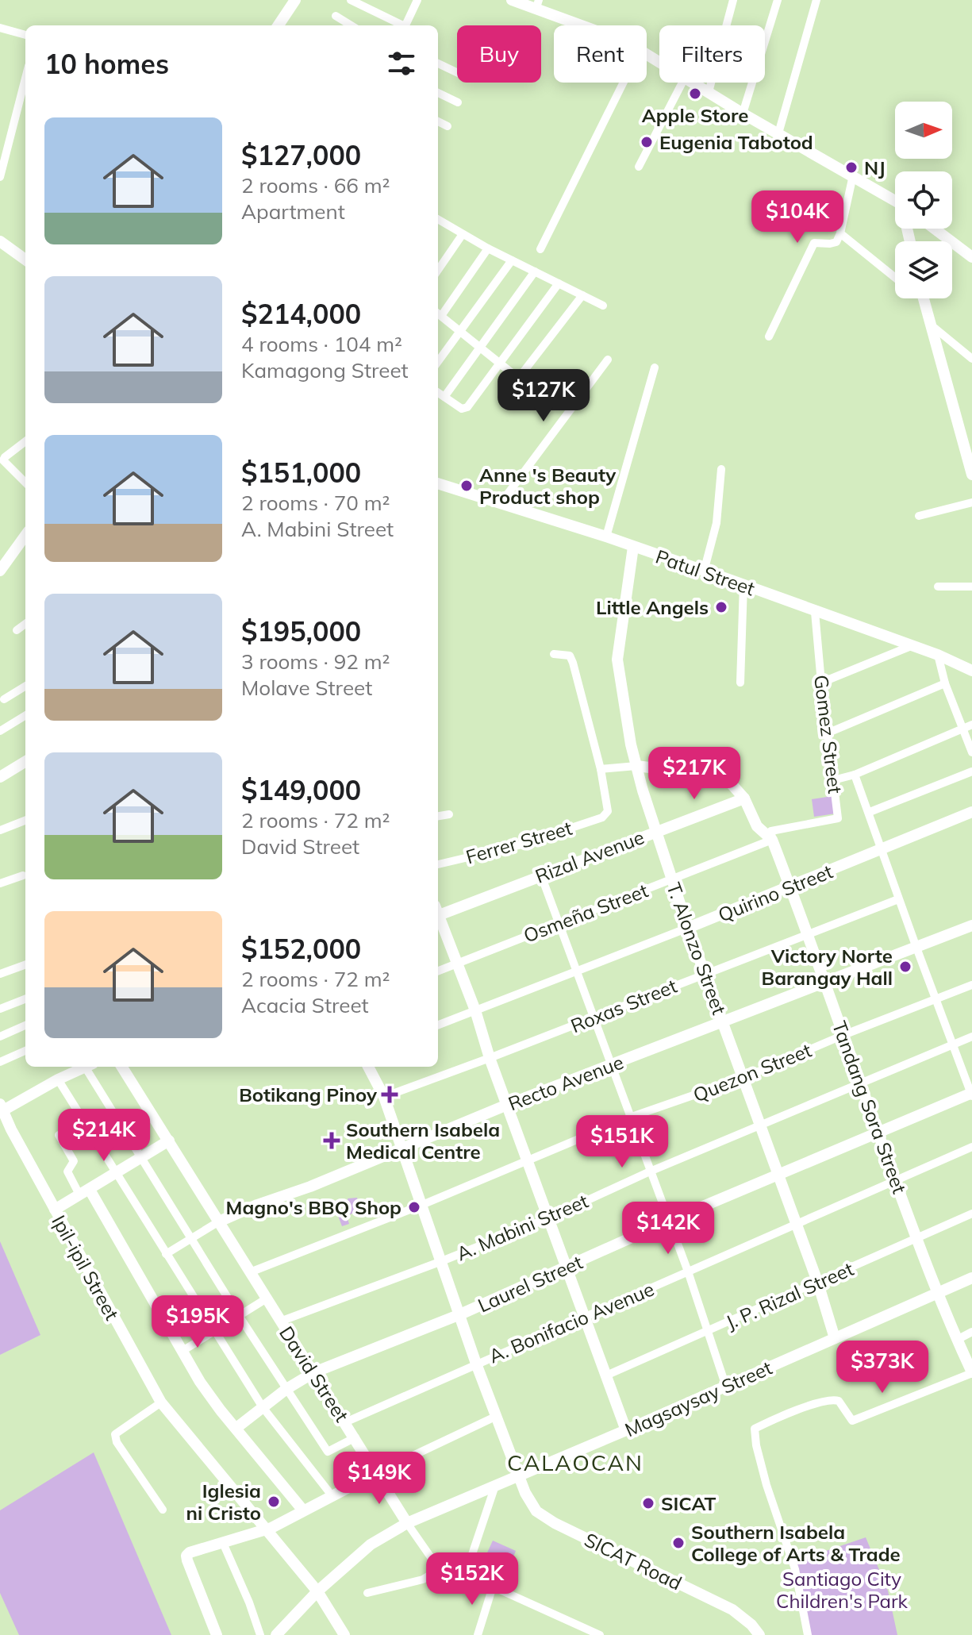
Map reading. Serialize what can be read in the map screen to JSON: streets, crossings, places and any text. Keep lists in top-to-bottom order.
{
  "streets": {
    "street": [
      "Patul Street",
      "Gomez Street",
      "Ferrer Street",
      "Rizal Avenue",
      "Quirino Street",
      "Osmeña Street",
      "T. Alonzo Street",
      "Roxas Street",
      "Quezon Street",
      "Recto Avenue",
      "Tandang Sora Street",
      "A. Mabini Street",
      "Ipil-ipil Street",
      "Laurel Street",
      "J. P. Rizal Street",
      "A. Bonifacio Avenue",
      "David Street",
      "Magsaysay Street",
      "SICAT Road"
    ]
  },
  "crossings": [
    ["Patul Street", "Gomez Street"],
    ["Patul Street", "T. Alonzo Street"],
    ["Gomez Street", "Osmeña Street"],
    ["Gomez Street", "Tandang Sora Street"],
    ["Rizal Avenue", "T. Alonzo Street"],
    ["Rizal Avenue", "Tandang Sora Street"],
    ["Quirino Street", "T. Alonzo Street"],
    ["Quirino Street", "Tandang Sora Street"],
    ["Osmeña Street", "T. Alonzo Street"],
    ["Osmeña Street", "Tandang Sora Street"],
    ["T. Alonzo Street", "Roxas Street"],
    ["T. Alonzo Street", "Quezon Street"],
    ["T. Alonzo Street", "Recto Avenue"],
    ["T. Alonzo Street", "A. Mabini Street"],
    ["T. Alonzo Street", "Laurel Street"],
    ["T. Alonzo Street", "J. P. Rizal Street"],
    ["T. Alonzo Street", "A. Bonifacio Avenue"],
    ["T. Alonzo Street", "Magsaysay Street"],
    ["Roxas Street", "Tandang Sora Street"],
    ["Roxas Street", "SICAT Road"],
    ["Quezon Street", "Tandang Sora Street"],
    ["Quezon Street", "David Street"],
    ["Quezon Street", "SICAT Road"],
    ["Recto Avenue", "Tandang Sora Street"],
    ["Recto Avenue", "David Street"],
    ["Recto Avenue", "SICAT Road"],
    ["Tandang Sora Street", "A. Mabini Street"],
    ["Tandang Sora Street", "Laurel Street"],
    ["Tandang Sora Street", "J. P. Rizal Street"],
    ["Tandang Sora Street", "A. Bonifacio Avenue"],
    ["Tandang Sora Street", "Magsaysay Street"],
    ["A. Mabini Street", "David Street"],
    ["A. Mabini Street", "SICAT Road"],
    ["Ipil-ipil Street", "Magsaysay Street"],
    ["Laurel Street", "David Street"],
    ["Laurel Street", "SICAT Road"],
    ["A. Bonifacio Avenue", "David Street"],
    ["A. Bonifacio Avenue", "SICAT Road"],
    ["David Street", "Magsaysay Street"],
    ["Magsaysay Street", "SICAT Road"]
  ],
  "districts": ["CALAOCAN"],
  "parks": ["Santiago City Children's Park"],
  "places": {
    "other": [
      "Apple Store",
      "Eugenia Tabotod",
      "NJ",
      "Anne 's Beauty Product shop",
      "Little Angels",
      "Victory Norte Barangay Hall",
      "Magno's BBQ Shop",
      "Iglesia ni Cristo",
      "SICAT",
      "Southern Isabela College of Arts & Trade"
    ],
    "health": ["Botikang Pinoy", "Southern Isabela Medical Centre"]
  },
  "north": "right",
  "page": {
    "chip": ["Buy", "Rent", "Filters"],
    "heading": "10 homes",
    "list": [
      {
        "name": "$127,000",
        "note": "2 rooms · 66 m² · Apartment"
      },
      {
        "name": "$214,000",
        "note": "4 rooms · 104 m² · Kamagong Street"
      },
      {
        "name": "$151,000",
        "note": "2 rooms · 70 m² · A. Mabini Street"
      },
      {
        "name": "$195,000",
        "note": "3 rooms · 92 m² · Molave Street"
      },
      {
        "name": "$149,000",
        "note": "2 rooms · 72 m² · David Street"
      },
      {
        "name": "$152,000",
        "note": "2 rooms · 72 m² · Acacia Street"
      }
    ],
    "price": [
      "$104K",
      "$127K",
      "$217K",
      "$214K",
      "$151K",
      "$142K",
      "$195K",
      "$373K",
      "$149K",
      "$152K"
    ]
  }
}
